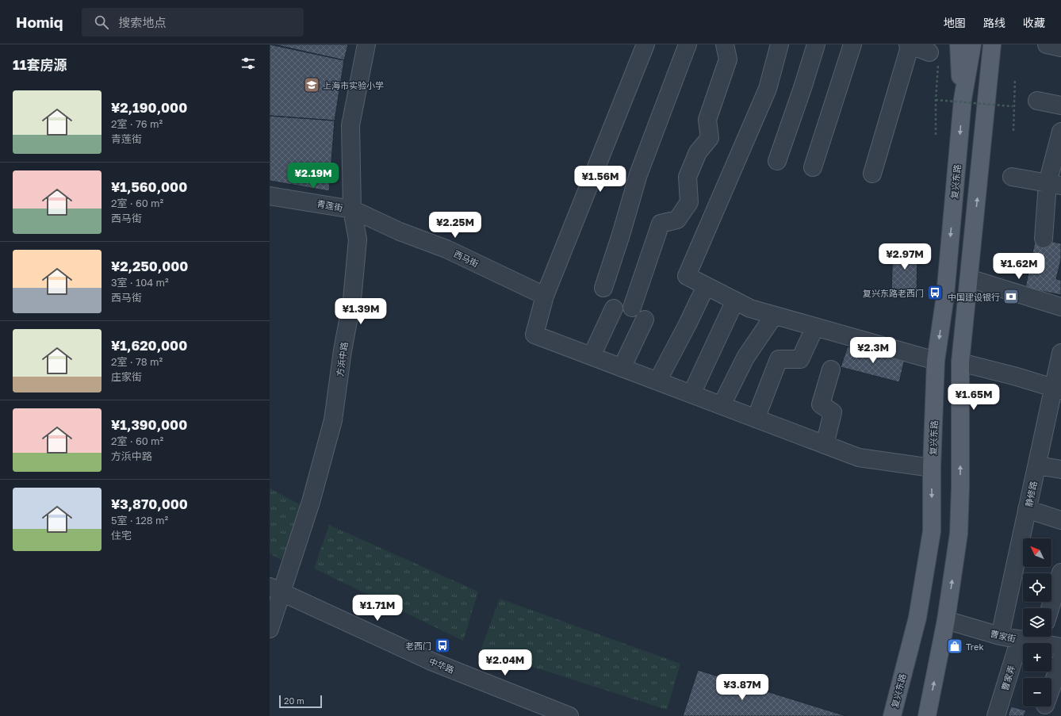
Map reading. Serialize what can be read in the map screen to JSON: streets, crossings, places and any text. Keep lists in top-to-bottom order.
{
  "streets": {
    "main road": ["复兴东路"],
    "street": [
      "青莲街",
      "西马街",
      "方浜中路",
      "静修路",
      "曹家街",
      "中华路",
      "曹家弄"
    ]
  },
  "crossings": [
    ["青莲街", "西马街"],
    ["青莲街", "方浜中路"],
    ["西马街", "方浜中路"],
    ["方浜中路", "中华路"],
    ["静修路", "曹家街"],
    ["曹家街", "曹家弄"]
  ],
  "places": {
    "school or university": ["上海市实验小学"],
    "bus stop": ["复兴东路老西门", "老西门"],
    "bank": ["中国建设银行"],
    "shop": ["Trek"]
  },
  "scale_bar": "20 m",
  "north": "top left",
  "page": {
    "header": "Homiq",
    "search": "搜索地点",
    "nav": ["地图", "路线", "收藏"],
    "heading": "11套房源",
    "list": [
      {
        "name": "¥2,190,000",
        "note": "2室 · 76 m² · 青莲街"
      },
      {
        "name": "¥1,560,000",
        "note": "2室 · 60 m² · 西马街"
      },
      {
        "name": "¥2,250,000",
        "note": "3室 · 104 m² · 西马街"
      },
      {
        "name": "¥1,620,000",
        "note": "2室 · 78 m² · 庄家街"
      },
      {
        "name": "¥1,390,000",
        "note": "2室 · 60 m² · 方浜中路"
      },
      {
        "name": "¥3,870,000",
        "note": "5室 · 128 m² · 住宅"
      }
    ],
    "price": [
      "¥2.19M",
      "¥1.56M",
      "¥2.25M",
      "¥2.97M",
      "¥1.62M",
      "¥1.39M",
      "¥2.3M",
      "¥1.65M",
      "¥1.71M",
      "¥2.04M",
      "¥3.87M"
    ],
    "map_buttons": ["+", "−"],
    "scale": "20 m"
  }
}
